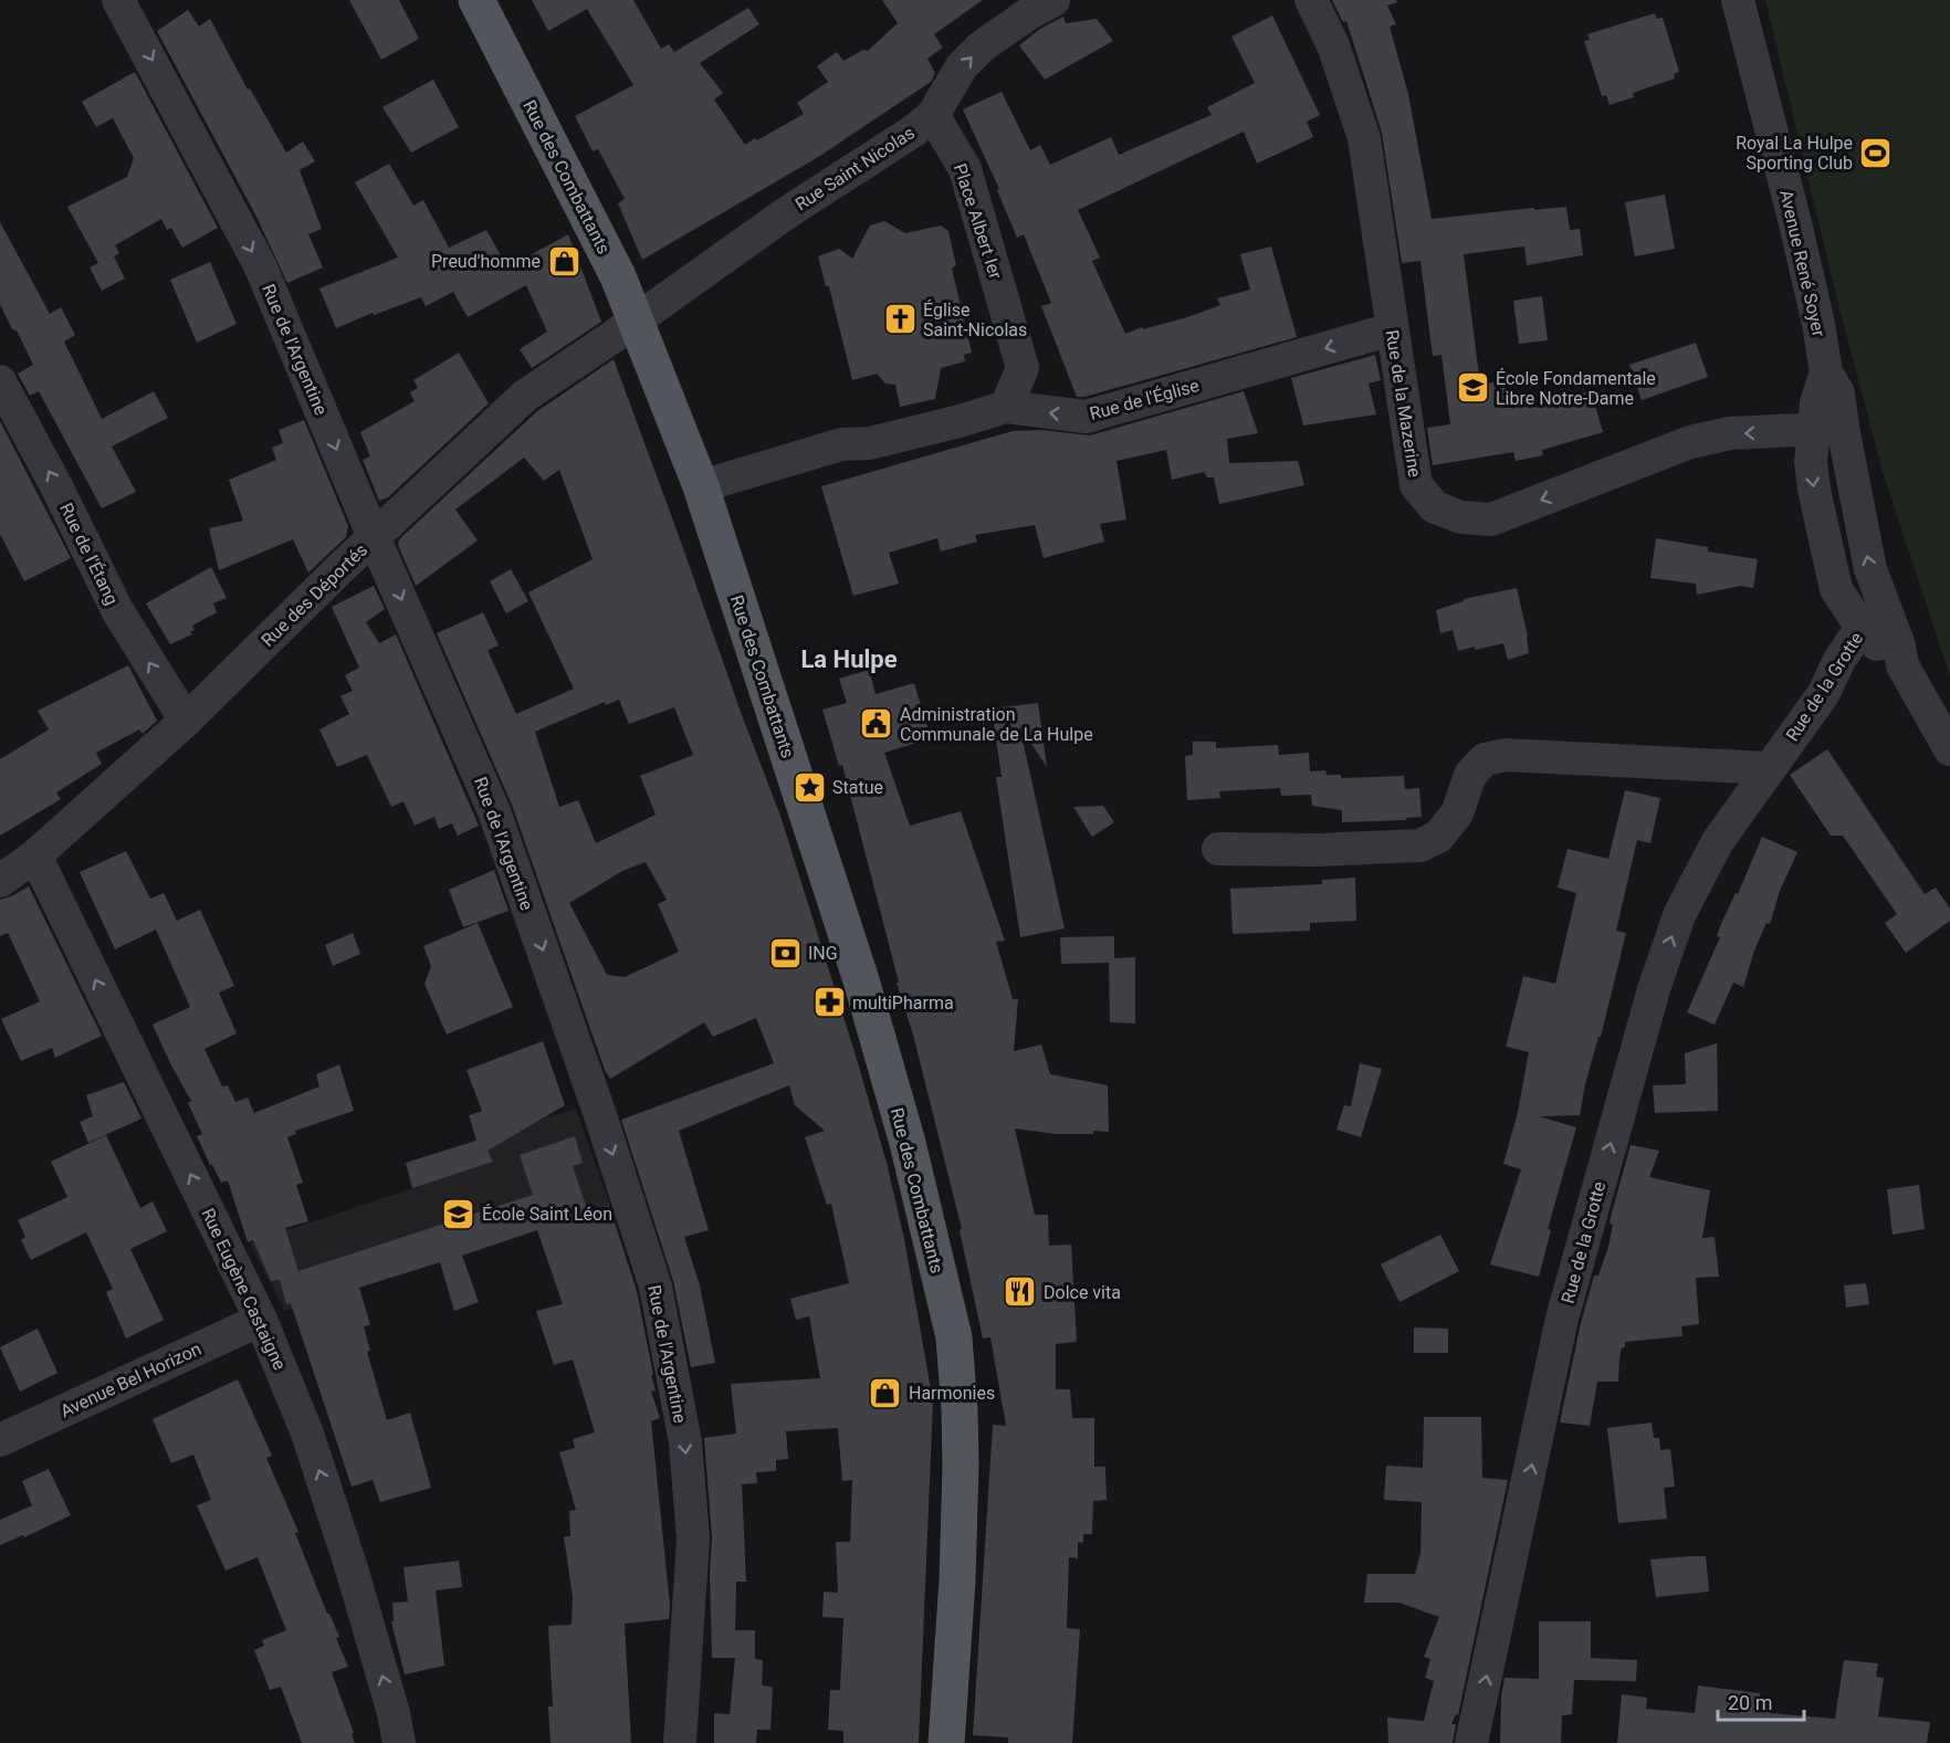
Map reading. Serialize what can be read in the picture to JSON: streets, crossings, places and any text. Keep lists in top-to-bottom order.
{
  "streets": {
    "main road": ["Rue des Combattants"],
    "street": [
      "Rue Saint Nicolas",
      "Place Albert Ier",
      "Avenue René Soyer",
      "Rue de l'Argentine",
      "Rue de l'Église",
      "Rue de la Mazerine",
      "Rue de l'Étang",
      "Rue des Déportés",
      "Rue de la Grotte",
      "Rue Eugène Castaigne",
      "Avenue Bel Horizon"
    ]
  },
  "crossings": [
    ["Rue Saint Nicolas", "Rue des Combattants"],
    ["Rue Saint Nicolas", "Place Albert Ier"],
    ["Rue Saint Nicolas", "Rue des Déportés"],
    ["Rue des Combattants", "Rue de l'Église"],
    ["Rue des Combattants", "Rue des Déportés"],
    ["Place Albert Ier", "Rue de l'Église"],
    ["Avenue René Soyer", "Rue de la Mazerine"],
    ["Avenue René Soyer", "Rue de la Grotte"],
    ["Rue de l'Argentine", "Rue des Déportés"],
    ["Rue de l'Église", "Rue de la Mazerine"],
    ["Rue de l'Étang", "Rue des Déportés"],
    ["Rue des Déportés", "Rue Eugène Castaigne"],
    ["Rue Eugène Castaigne", "Avenue Bel Horizon"]
  ],
  "one_way": [
    "Rue de l'Argentine",
    "Rue de l'Église",
    "Rue de l'Étang",
    "Rue de la Grotte",
    "Rue Eugène Castaigne"
  ],
  "districts": ["La Hulpe"],
  "places": {
    "sports": ["Royal La Hulpe Sporting Club"],
    "shop": ["Preud'homme", "Harmonies"],
    "church": ["Église Saint-Nicolas"],
    "school or university": ["École Fondamentale Libre Notre-Dame", "École Saint Léon"],
    "public building": ["Administration Communale de La Hulpe"],
    "place": ["Statue"],
    "bank": ["ING"],
    "pharmacy": ["multiPharma"],
    "restaurant": ["Dolce vita"]
  },
  "scale_bar": "20 m"
}
